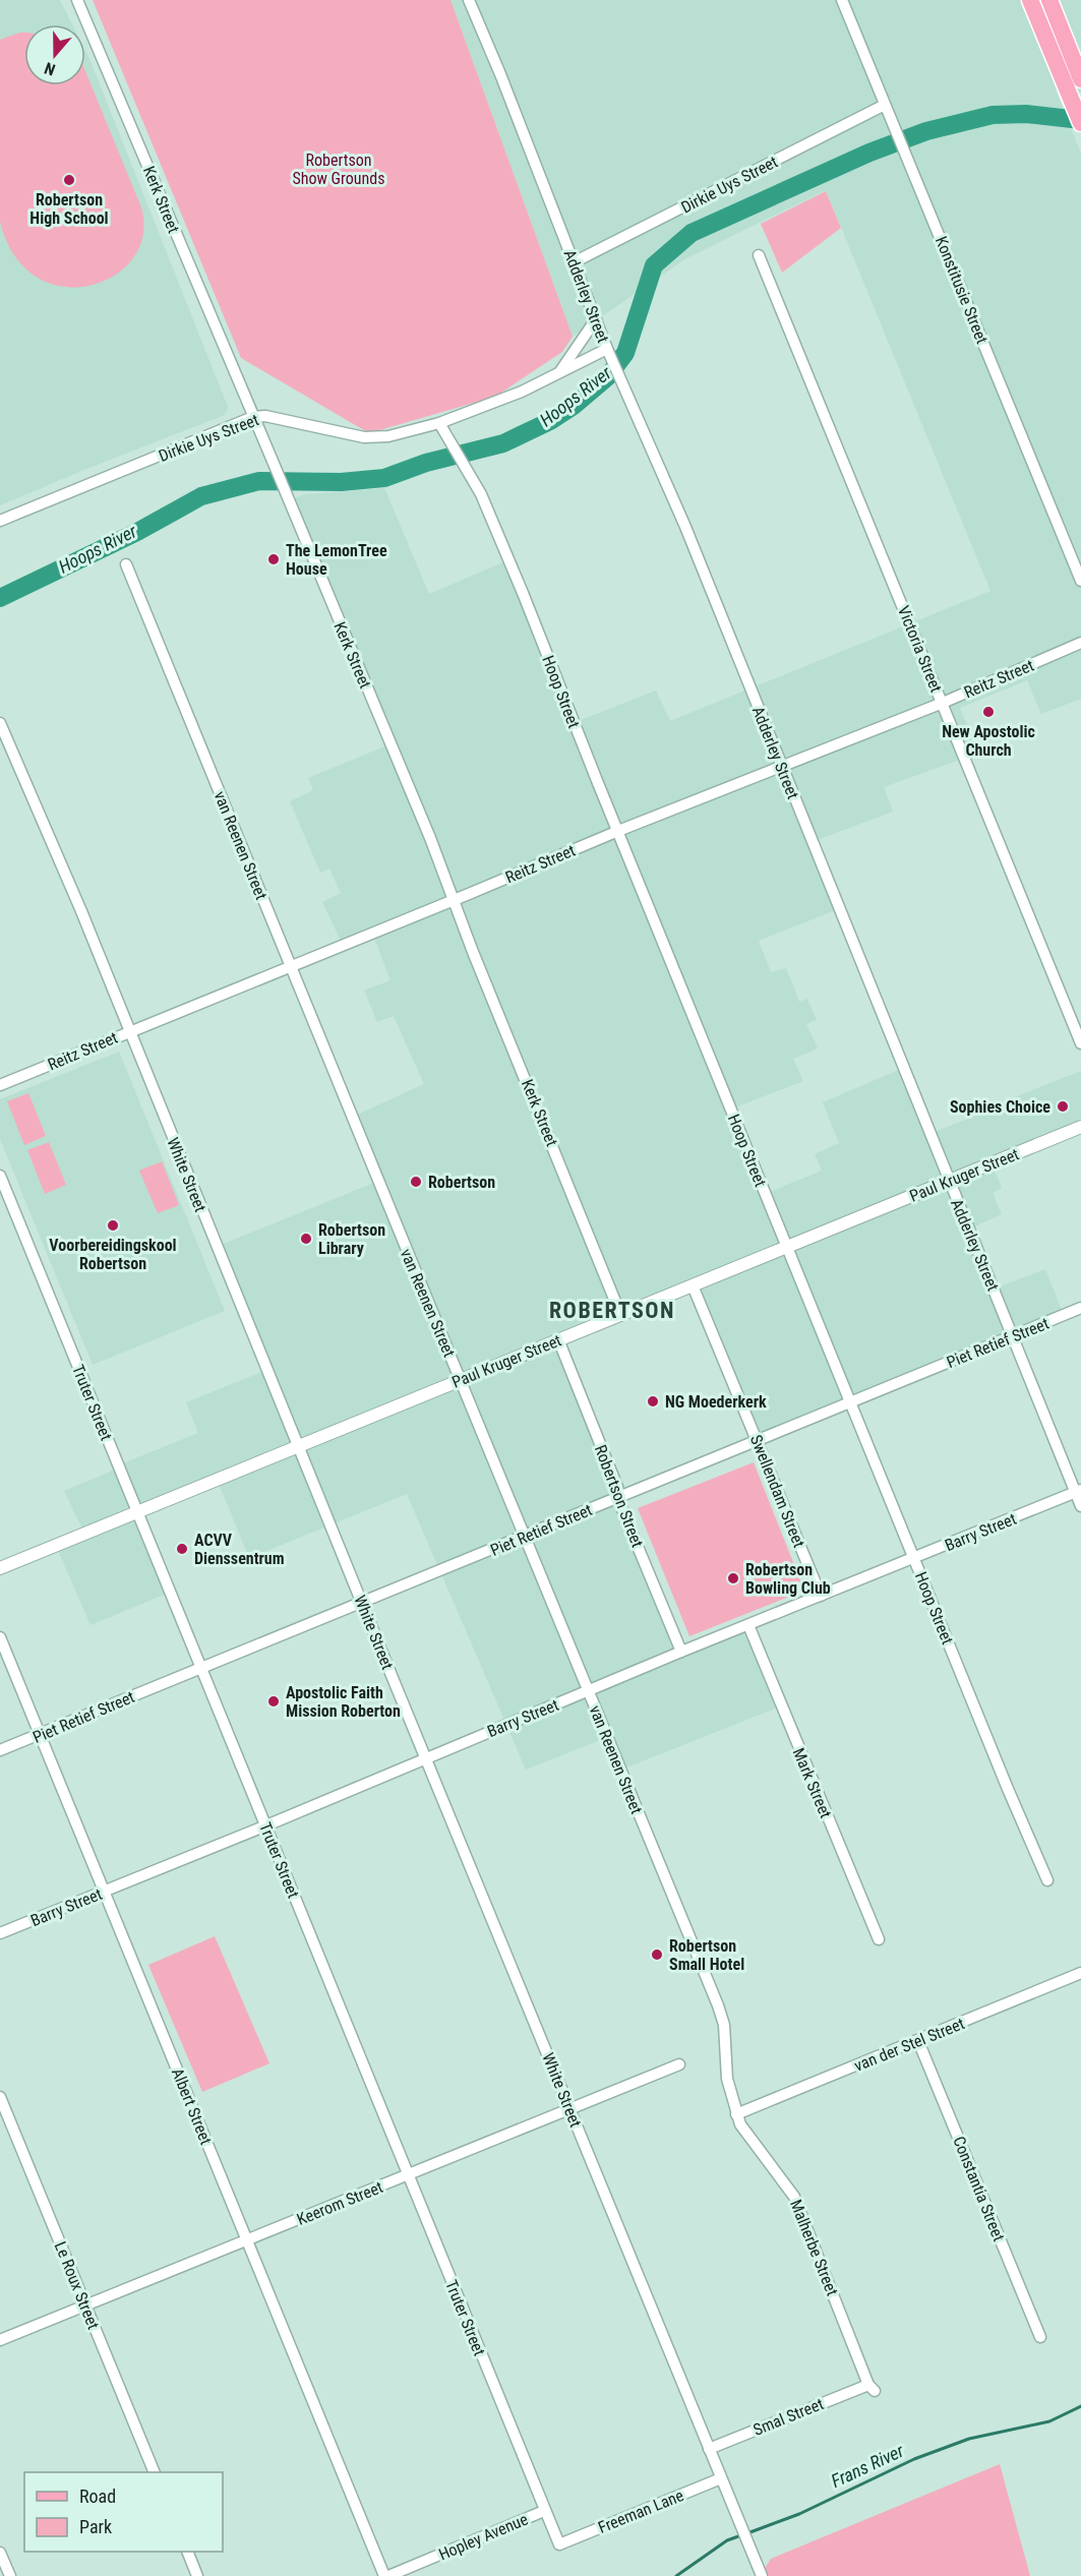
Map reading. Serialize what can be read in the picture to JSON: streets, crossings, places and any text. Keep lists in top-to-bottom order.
{
  "streets": {
    "street": [
      "Dirkie Uys Street",
      "Kerk Street",
      "Konstitusie Street",
      "Adderley Street",
      "Victoria Street",
      "Reitz Street",
      "Hoop Street",
      "van Reenen Street",
      "White Street",
      "Paul Kruger Street",
      "Piet Retief Street",
      "Truter Street",
      "Swellendam Street",
      "Robertson Street",
      "Barry Street",
      "Mark Street",
      "van der Stel Street",
      "Albert Street",
      "Constantia Street",
      "Keerom Street",
      "Malherbe Street",
      "Le Roux Street",
      "Smal Street",
      "Freeman Lane",
      "Hopley Avenue"
    ]
  },
  "crossings": [
    ["Dirkie Uys Street", "Kerk Street"],
    ["Dirkie Uys Street", "Konstitusie Street"],
    ["Dirkie Uys Street", "Adderley Street"],
    ["Dirkie Uys Street", "Hoop Street"],
    ["Kerk Street", "Reitz Street"],
    ["Kerk Street", "Paul Kruger Street"],
    ["Adderley Street", "Reitz Street"],
    ["Adderley Street", "Paul Kruger Street"],
    ["Adderley Street", "Piet Retief Street"],
    ["Adderley Street", "Barry Street"],
    ["Victoria Street", "Reitz Street"],
    ["Reitz Street", "Hoop Street"],
    ["Reitz Street", "van Reenen Street"],
    ["Reitz Street", "White Street"],
    ["Hoop Street", "Paul Kruger Street"],
    ["Hoop Street", "Piet Retief Street"],
    ["Hoop Street", "Barry Street"],
    ["van Reenen Street", "Paul Kruger Street"],
    ["van Reenen Street", "Piet Retief Street"],
    ["van Reenen Street", "Barry Street"],
    ["van Reenen Street", "van der Stel Street"],
    ["van Reenen Street", "Malherbe Street"],
    ["White Street", "Paul Kruger Street"],
    ["White Street", "Piet Retief Street"],
    ["White Street", "Barry Street"],
    ["White Street", "Keerom Street"],
    ["White Street", "Smal Street"],
    ["White Street", "Freeman Lane"],
    ["Paul Kruger Street", "Truter Street"],
    ["Paul Kruger Street", "Swellendam Street"],
    ["Paul Kruger Street", "Robertson Street"],
    ["Piet Retief Street", "Truter Street"],
    ["Piet Retief Street", "Swellendam Street"],
    ["Piet Retief Street", "Robertson Street"],
    ["Piet Retief Street", "Albert Street"],
    ["Truter Street", "Barry Street"],
    ["Truter Street", "Keerom Street"],
    ["Truter Street", "Freeman Lane"],
    ["Truter Street", "Hopley Avenue"],
    ["Swellendam Street", "Barry Street"],
    ["Robertson Street", "Barry Street"],
    ["Barry Street", "Mark Street"],
    ["Barry Street", "Albert Street"],
    ["van der Stel Street", "Constantia Street"],
    ["van der Stel Street", "Malherbe Street"],
    ["Albert Street", "Keerom Street"],
    ["Albert Street", "Hopley Avenue"],
    ["Keerom Street", "Le Roux Street"],
    ["Malherbe Street", "Smal Street"]
  ],
  "districts": ["ROBERTSON"],
  "water": ["Hoops River", "Frans River"],
  "parks": ["Robertson Show Grounds"],
  "places": [
    "Robertson High School",
    "The LemonTree House",
    "New Apostolic Church",
    "Sophies Choice",
    "Robertson",
    "Voorbereidingskool Robertson",
    "Robertson Library",
    "NG Moederkerk",
    "ACVV Dienssentrum",
    "Robertson Bowling Club",
    "Apostolic Faith Mission Roberton",
    "Robertson Small Hotel"
  ],
  "legend": ["Road", "Park"],
  "north": "bottom"
}
